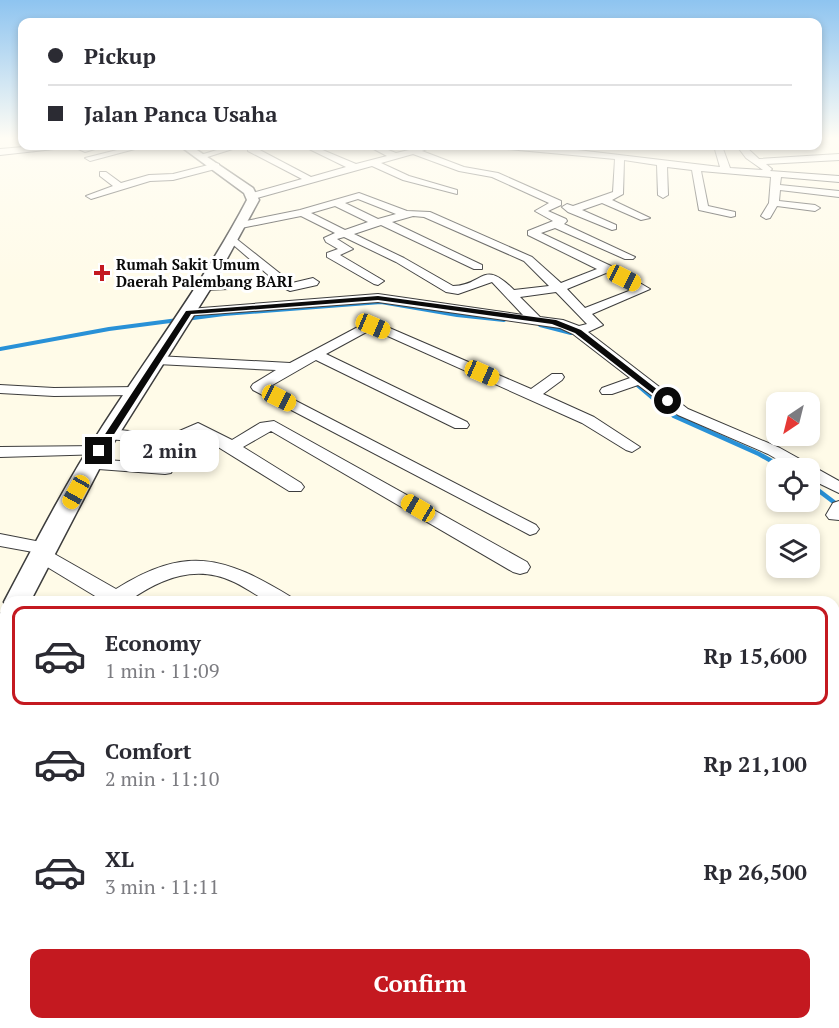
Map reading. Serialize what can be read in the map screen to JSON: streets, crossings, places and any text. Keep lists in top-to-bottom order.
{
  "places": {
    "health": ["Rumah Sakit Umum Daerah Palembang BARI"]
  },
  "north": "bottom left",
  "page": {
    "banner": ["Pickup", "Jalan Panca Usaha"],
    "bubble": "2 min",
    "list": [
      {
        "name": "Economy",
        "note": "1 min · 11:09",
        "value": "Rp 15,600"
      },
      {
        "name": "Comfort",
        "note": "2 min · 11:10",
        "value": "Rp 21,100"
      },
      {
        "name": "XL",
        "note": "3 min · 11:11",
        "value": "Rp 26,500"
      }
    ],
    "buttons": "Confirm"
  }
}
